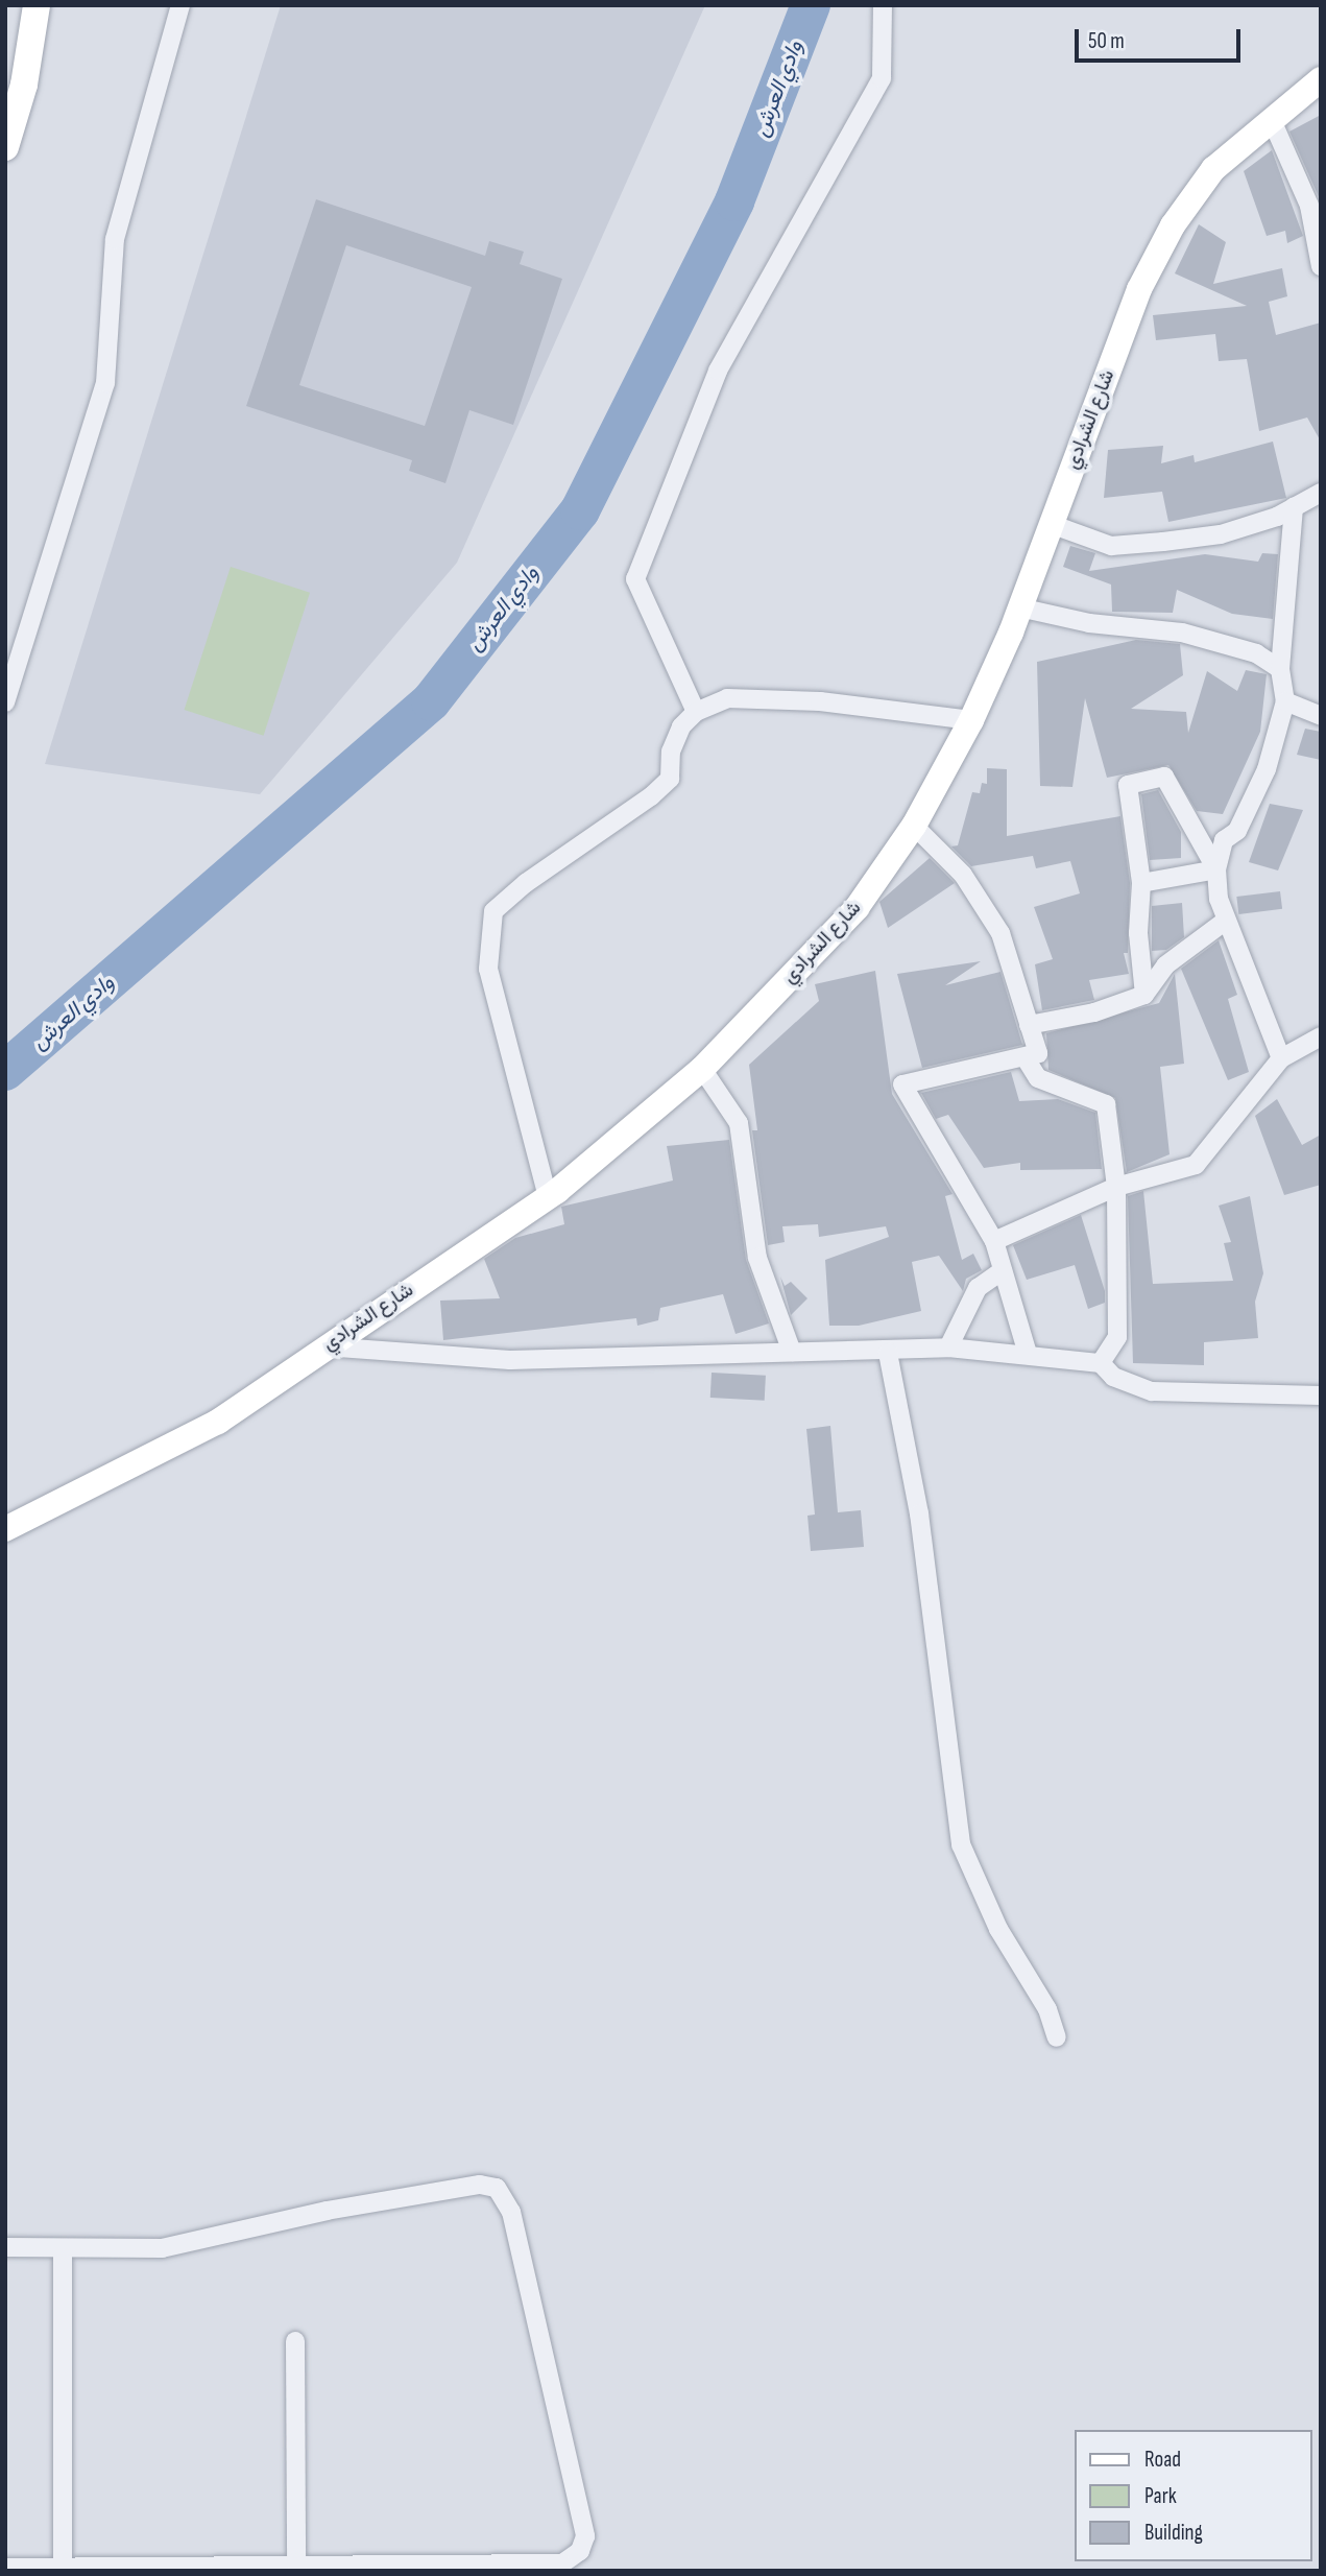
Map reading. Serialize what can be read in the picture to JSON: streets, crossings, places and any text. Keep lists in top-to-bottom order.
{
  "streets": {
    "street": ["شارع الشرادي"]
  },
  "water": ["وادي العرش"],
  "legend": ["Road", "Park", "Building"],
  "scale_bar": "50 m"
}
